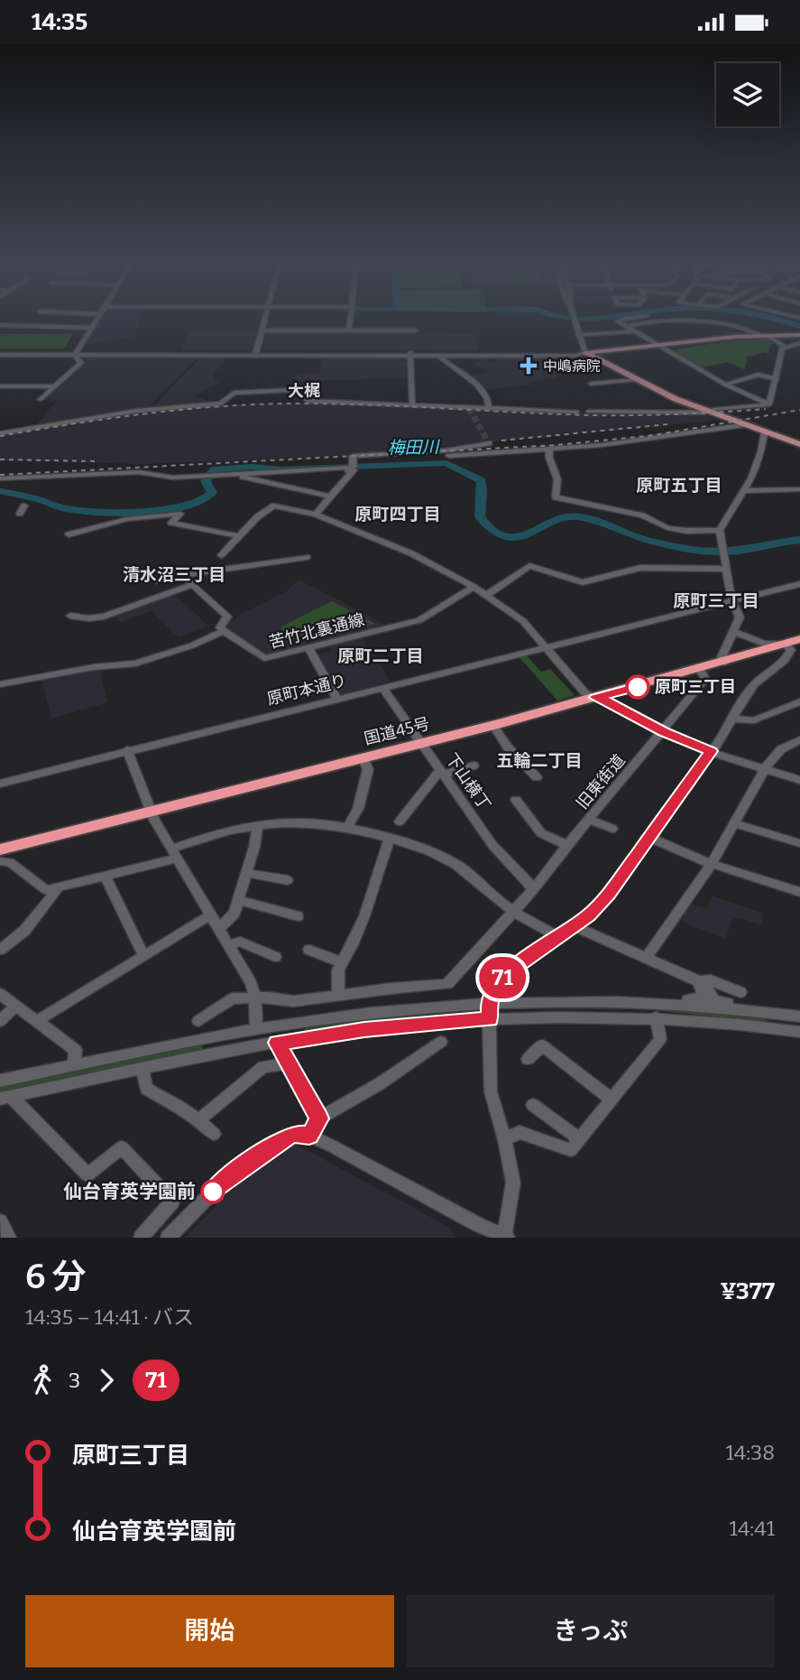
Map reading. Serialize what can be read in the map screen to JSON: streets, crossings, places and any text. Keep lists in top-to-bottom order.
{
  "streets": {
    "highway": ["国道45号"],
    "street": [
      "苦竹北裏通線",
      "原町本通り",
      "下山横丁",
      "旧東街道"
    ]
  },
  "crossings": [
    ["原町本通り", "下山横丁"],
    ["国道45号", "下山横丁"],
    ["国道45号", "旧東街道"],
    ["下山横丁", "旧東街道"]
  ],
  "districts": [
    "大梶",
    "原町五丁目",
    "原町四丁目",
    "清水沼三丁目",
    "原町三丁目",
    "原町二丁目",
    "五輪二丁目"
  ],
  "water": ["梅田川"],
  "places": {
    "health": ["中嶋病院"],
    "other": ["原町三丁目", "仙台育英学園前"]
  },
  "lines": ["bus line 71"],
  "page": {
    "status": "14:35",
    "on_map": "71",
    "heading": ["6 分", "14:35 – 14:41 · バス", "¥377"],
    "legs": ["3", "71"],
    "list": [
      {
        "name": "原町三丁目",
        "value": "14:38"
      },
      {
        "name": "仙台育英学園前",
        "value": "14:41"
      }
    ],
    "buttons": ["開始", "きっぷ"]
  }
}
